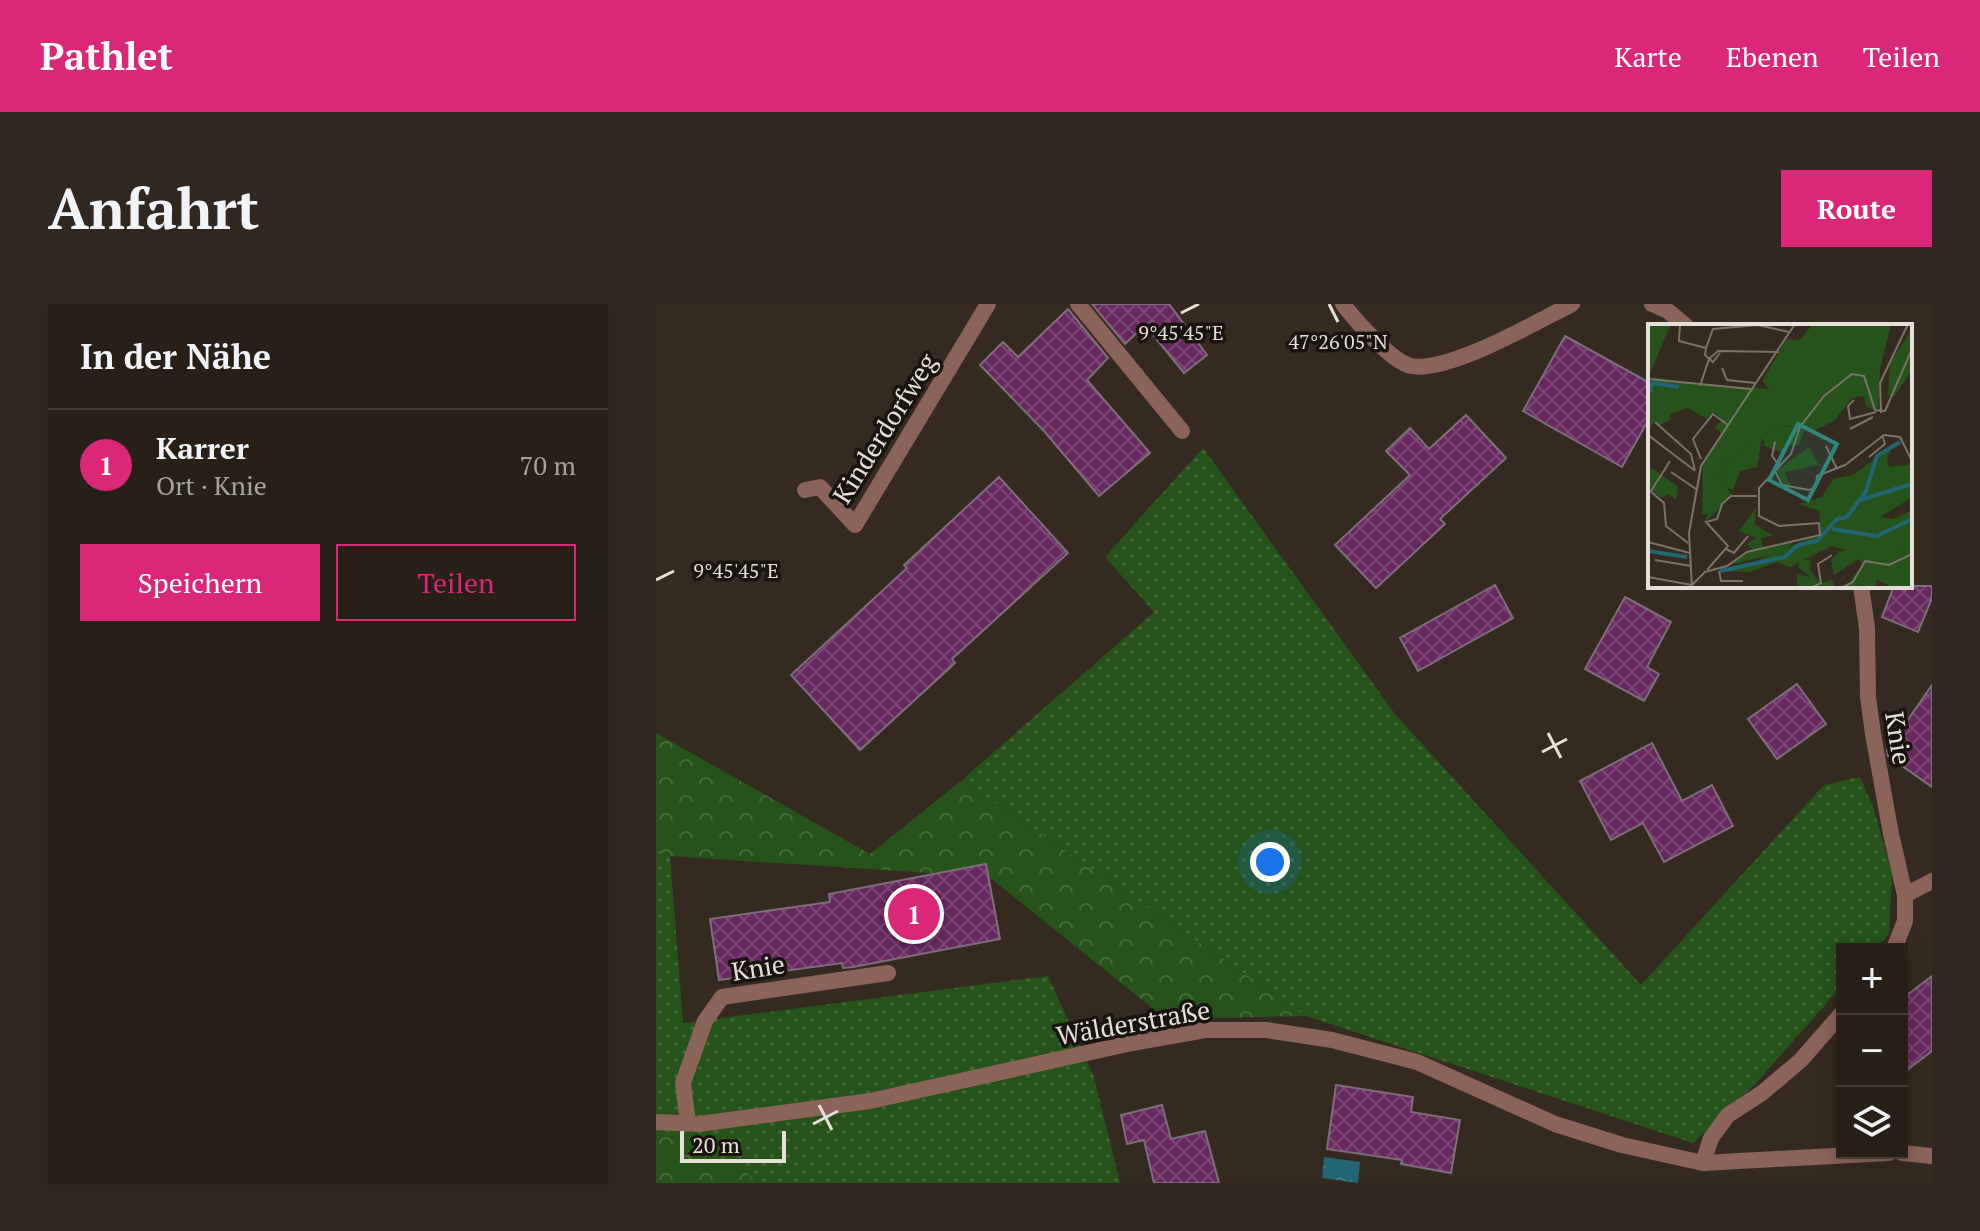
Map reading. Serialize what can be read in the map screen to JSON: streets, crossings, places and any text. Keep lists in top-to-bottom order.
{
  "streets": {
    "street": ["Kinderdorfweg", "Knie", "Wälderstraße"]
  },
  "crossings": [
    ["Knie", "Wälderstraße"]
  ],
  "scale_bar": "20 m",
  "page": {
    "header": "Pathlet",
    "nav": ["Karte", "Ebenen", "Teilen"],
    "buttons": [
      "Route",
      ["Speichern", "Teilen"]
    ],
    "title": "Anfahrt",
    "heading": "In der Nähe",
    "list": [
      {
        "mark": "1",
        "name": "Karrer",
        "note": "Ort · Knie",
        "value": "70 m"
      }
    ],
    "pins": "1",
    "map_buttons": ["+", "−"],
    "scale": "20 m"
  },
  "coordinates": ["9°45'45\"E", "47°26'05\"N"]
}
